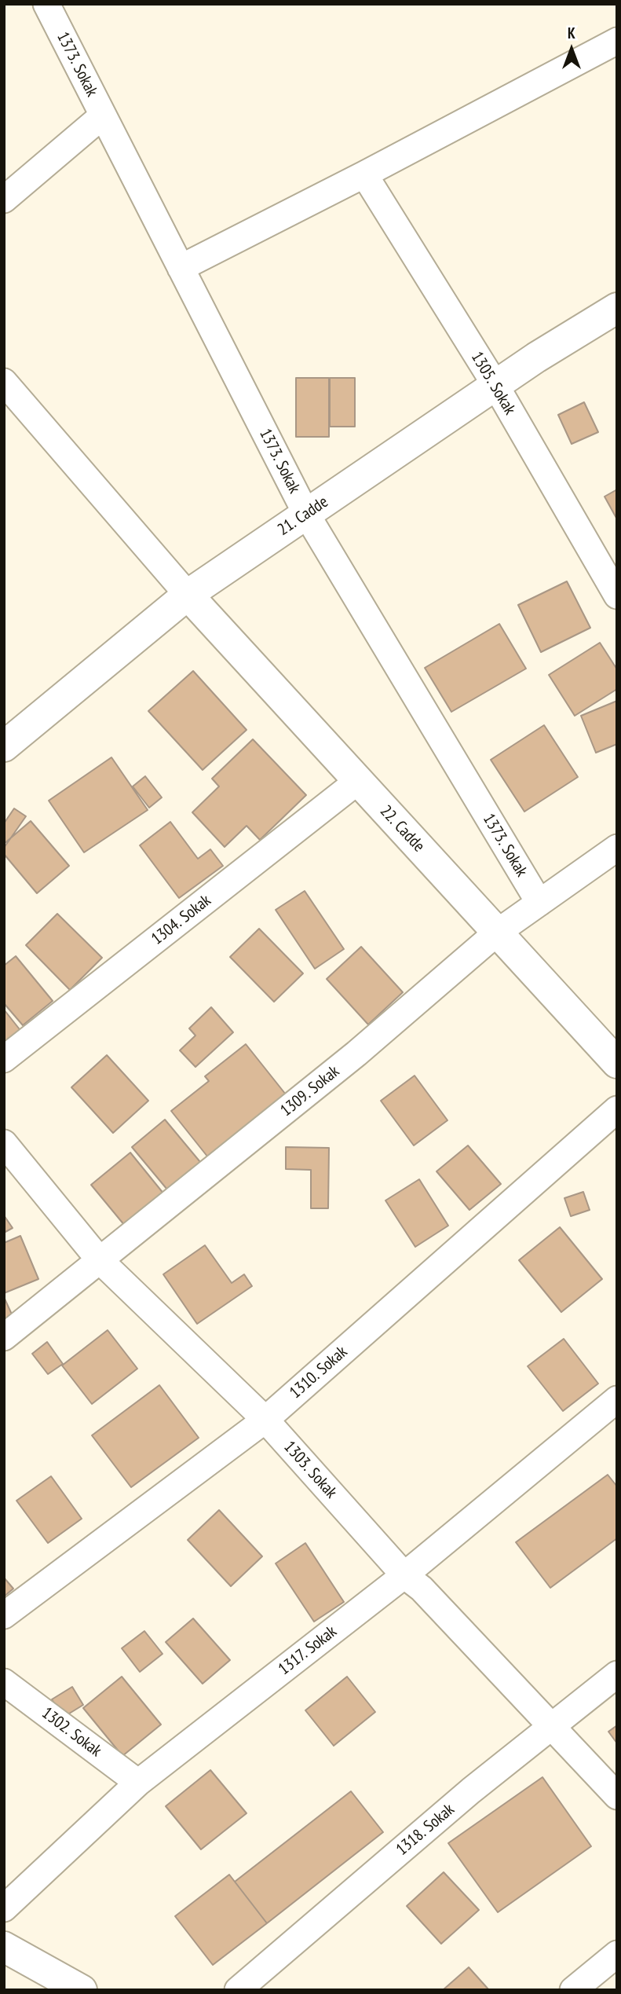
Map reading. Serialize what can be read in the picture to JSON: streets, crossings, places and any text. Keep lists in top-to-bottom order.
{
  "streets": {
    "street": [
      "1373. Sokak",
      "1305. Sokak",
      "21. Cadde",
      "22. Cadde",
      "1304. Sokak",
      "1309. Sokak",
      "1310. Sokak",
      "1303. Sokak",
      "1317. Sokak",
      "1302. Sokak",
      "1318. Sokak"
    ]
  },
  "crossings": [
    ["1373. Sokak", "21. Cadde"],
    ["1373. Sokak", "1309. Sokak"],
    ["1305. Sokak", "21. Cadde"],
    ["21. Cadde", "22. Cadde"],
    ["22. Cadde", "1304. Sokak"],
    ["22. Cadde", "1309. Sokak"],
    ["1309. Sokak", "1303. Sokak"],
    ["1310. Sokak", "1303. Sokak"],
    ["1303. Sokak", "1317. Sokak"],
    ["1303. Sokak", "1318. Sokak"],
    ["1317. Sokak", "1302. Sokak"]
  ],
  "north": "top"
}
